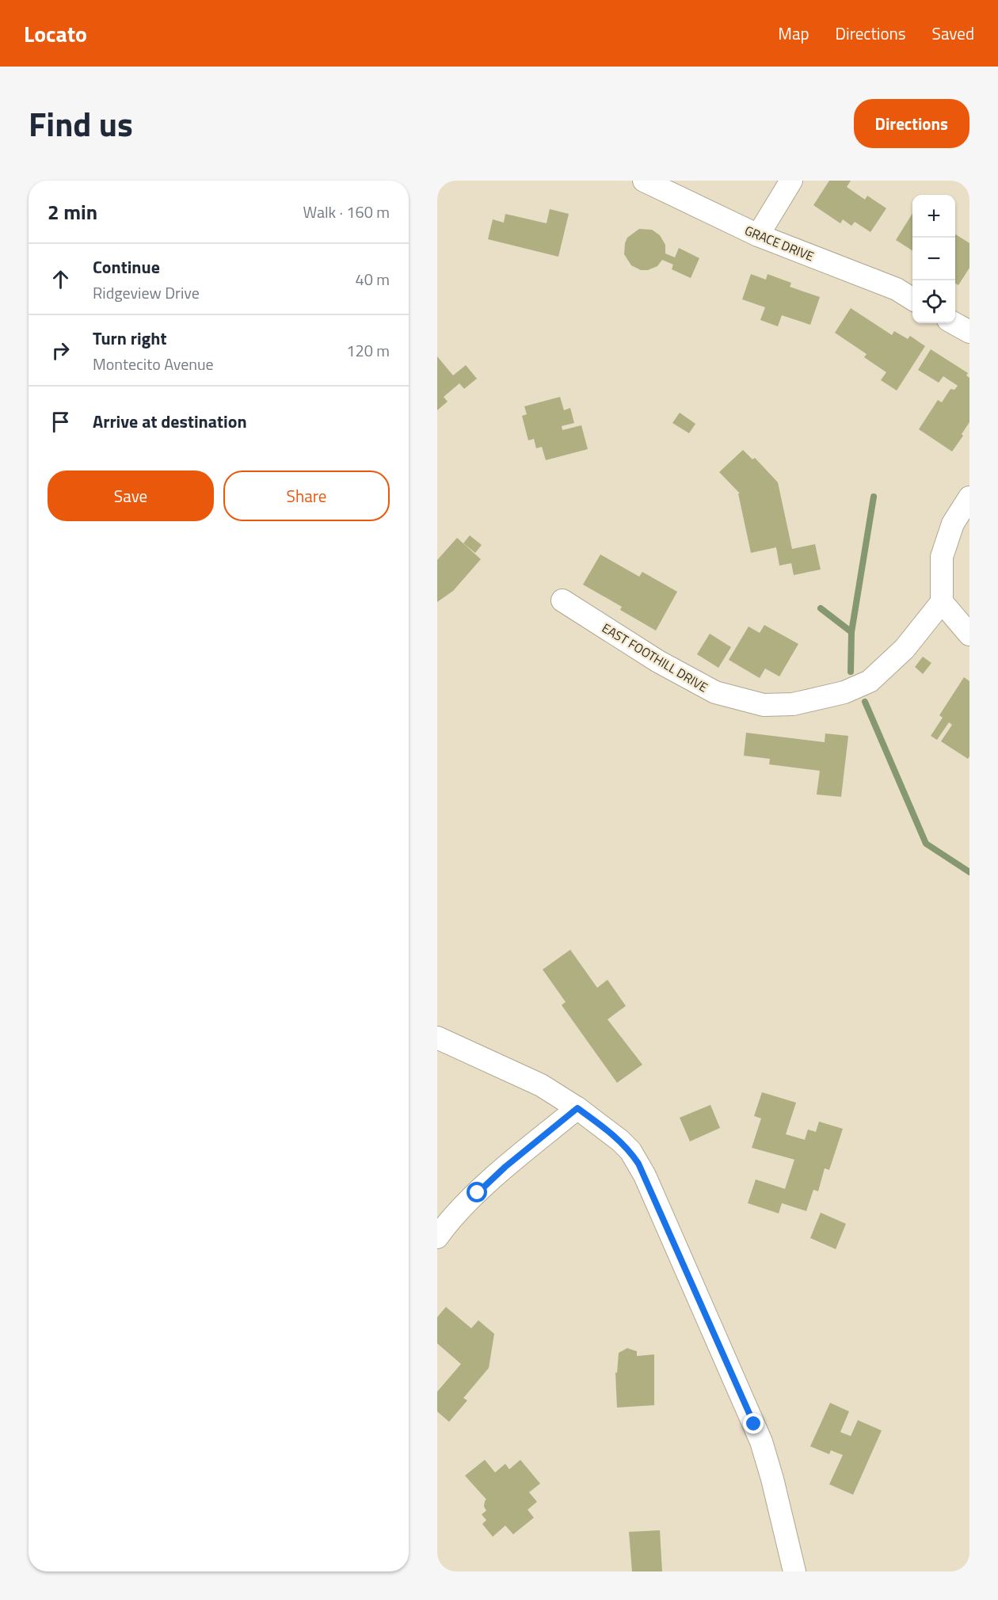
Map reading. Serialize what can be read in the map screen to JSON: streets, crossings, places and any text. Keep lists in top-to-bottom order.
{
  "streets": {
    "street": ["GRACE DRIVE", "EAST FOOTHILL DRIVE"]
  },
  "page": {
    "header": "Locato",
    "nav": ["Map", "Directions", "Saved"],
    "title": "Find us",
    "buttons": [
      "Directions",
      ["Save", "Share"]
    ],
    "heading": ["2 min", "Walk · 160 m"],
    "map_buttons": ["+", "−"],
    "list": [
      ["Continue", "Ridgeview Drive", "40 m"],
      ["Turn right", "Montecito Avenue", "120 m"],
      "Arrive at destination"
    ]
  }
}
